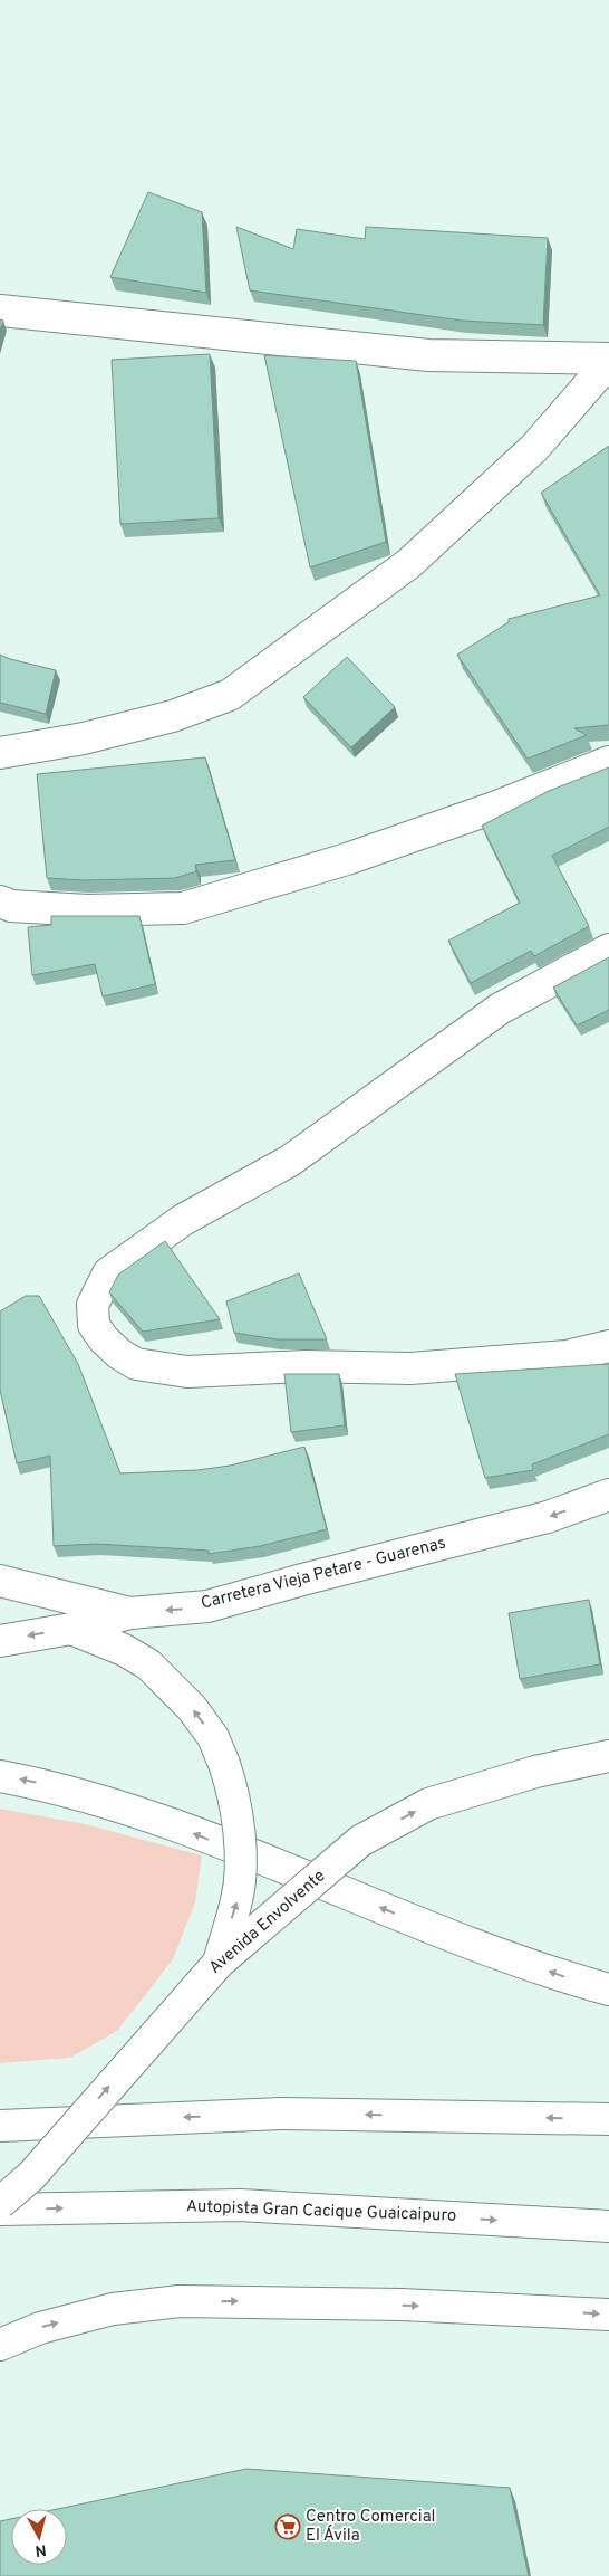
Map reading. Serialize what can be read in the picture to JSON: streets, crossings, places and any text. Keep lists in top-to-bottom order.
{
  "streets": {
    "main road": ["Carretera Vieja Petare - Guarenas", "Avenida Envolvente", "Autopista Gran Cacique Guaicaipuro"]
  },
  "one_way": ["Carretera Vieja Petare - Guarenas", "Avenida Envolvente"],
  "places": {
    "supermarket": ["Centro Comercial El Ávila"]
  },
  "north": "bottom"
}
